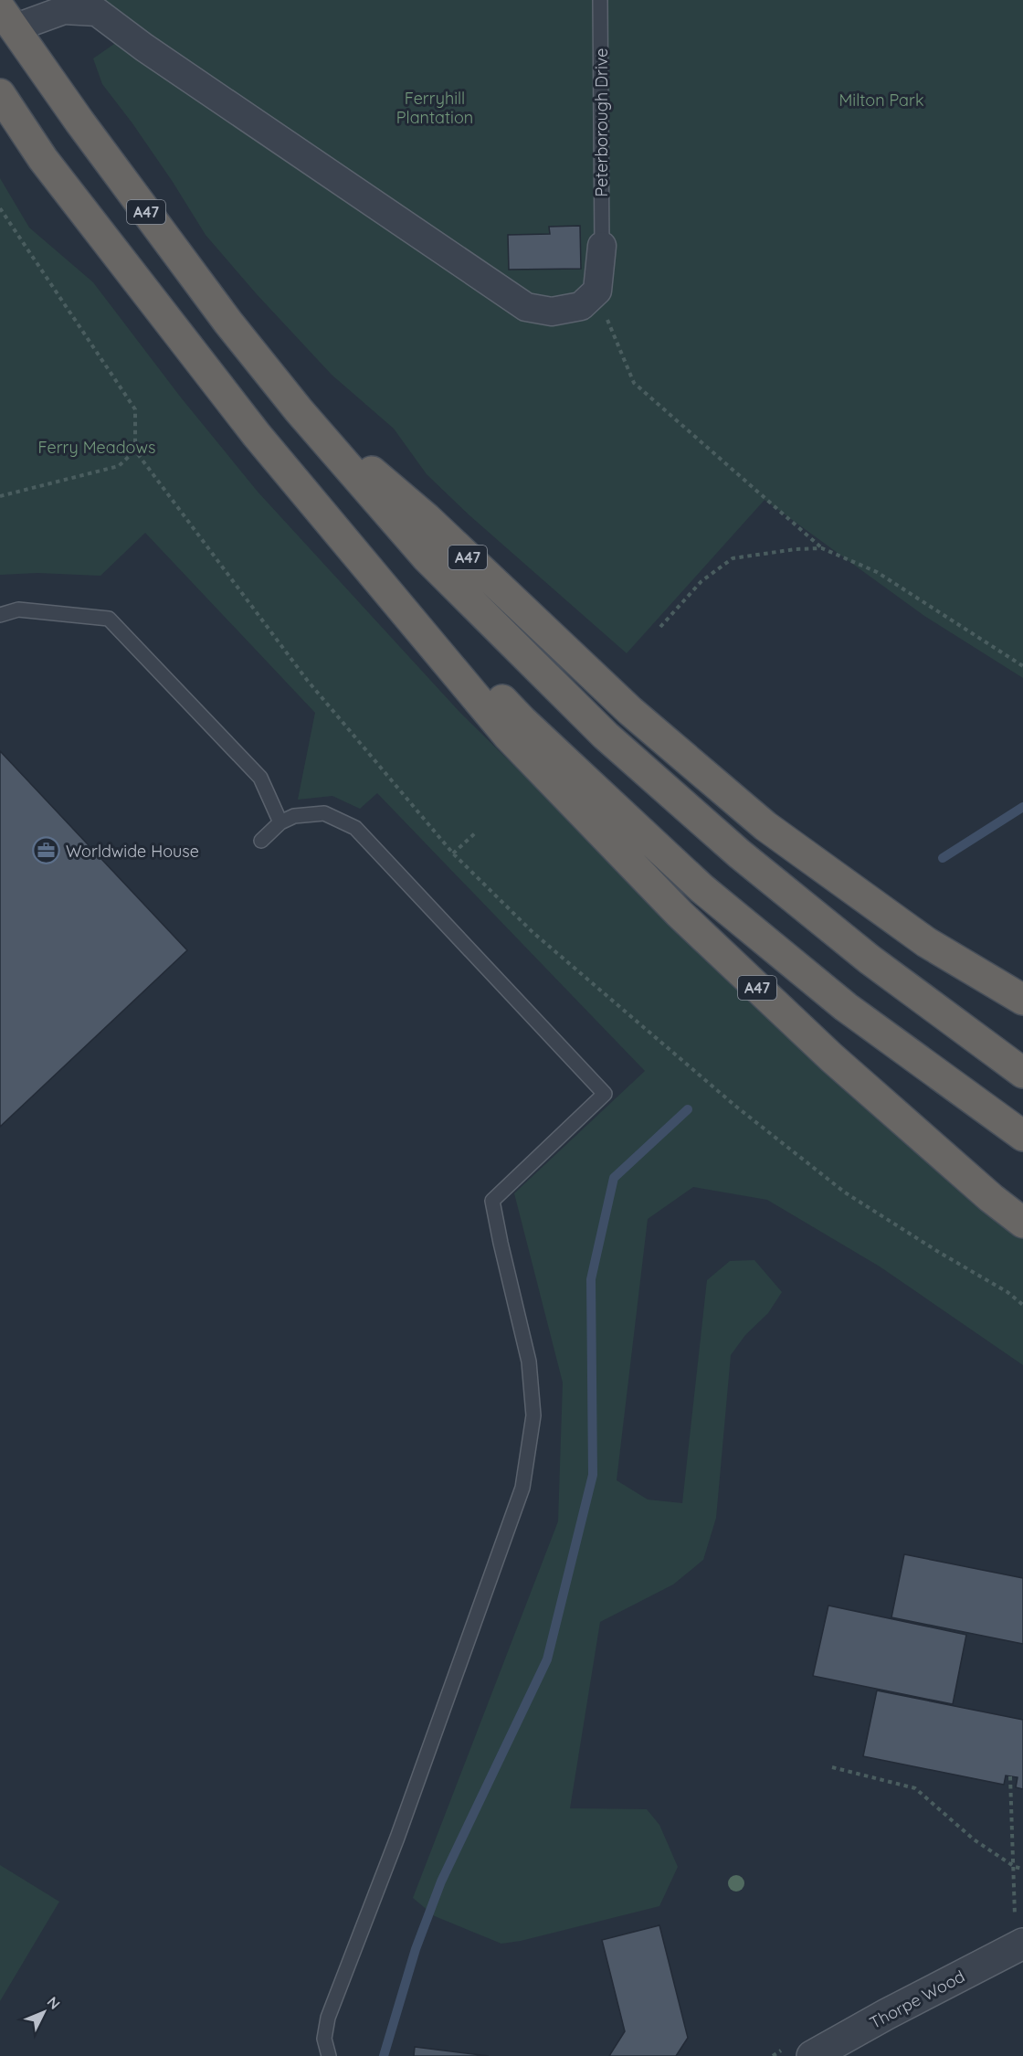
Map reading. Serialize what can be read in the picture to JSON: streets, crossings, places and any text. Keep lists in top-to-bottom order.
{
  "streets": {
    "highway": ["A47"],
    "street": ["Thorpe Wood"],
    "lane": ["Peterborough Drive"]
  },
  "parks": ["Ferryhill Plantation", "Milton Park", "Ferry Meadows"],
  "places": {
    "office": ["Worldwide House"]
  },
  "north": "top right"
}
